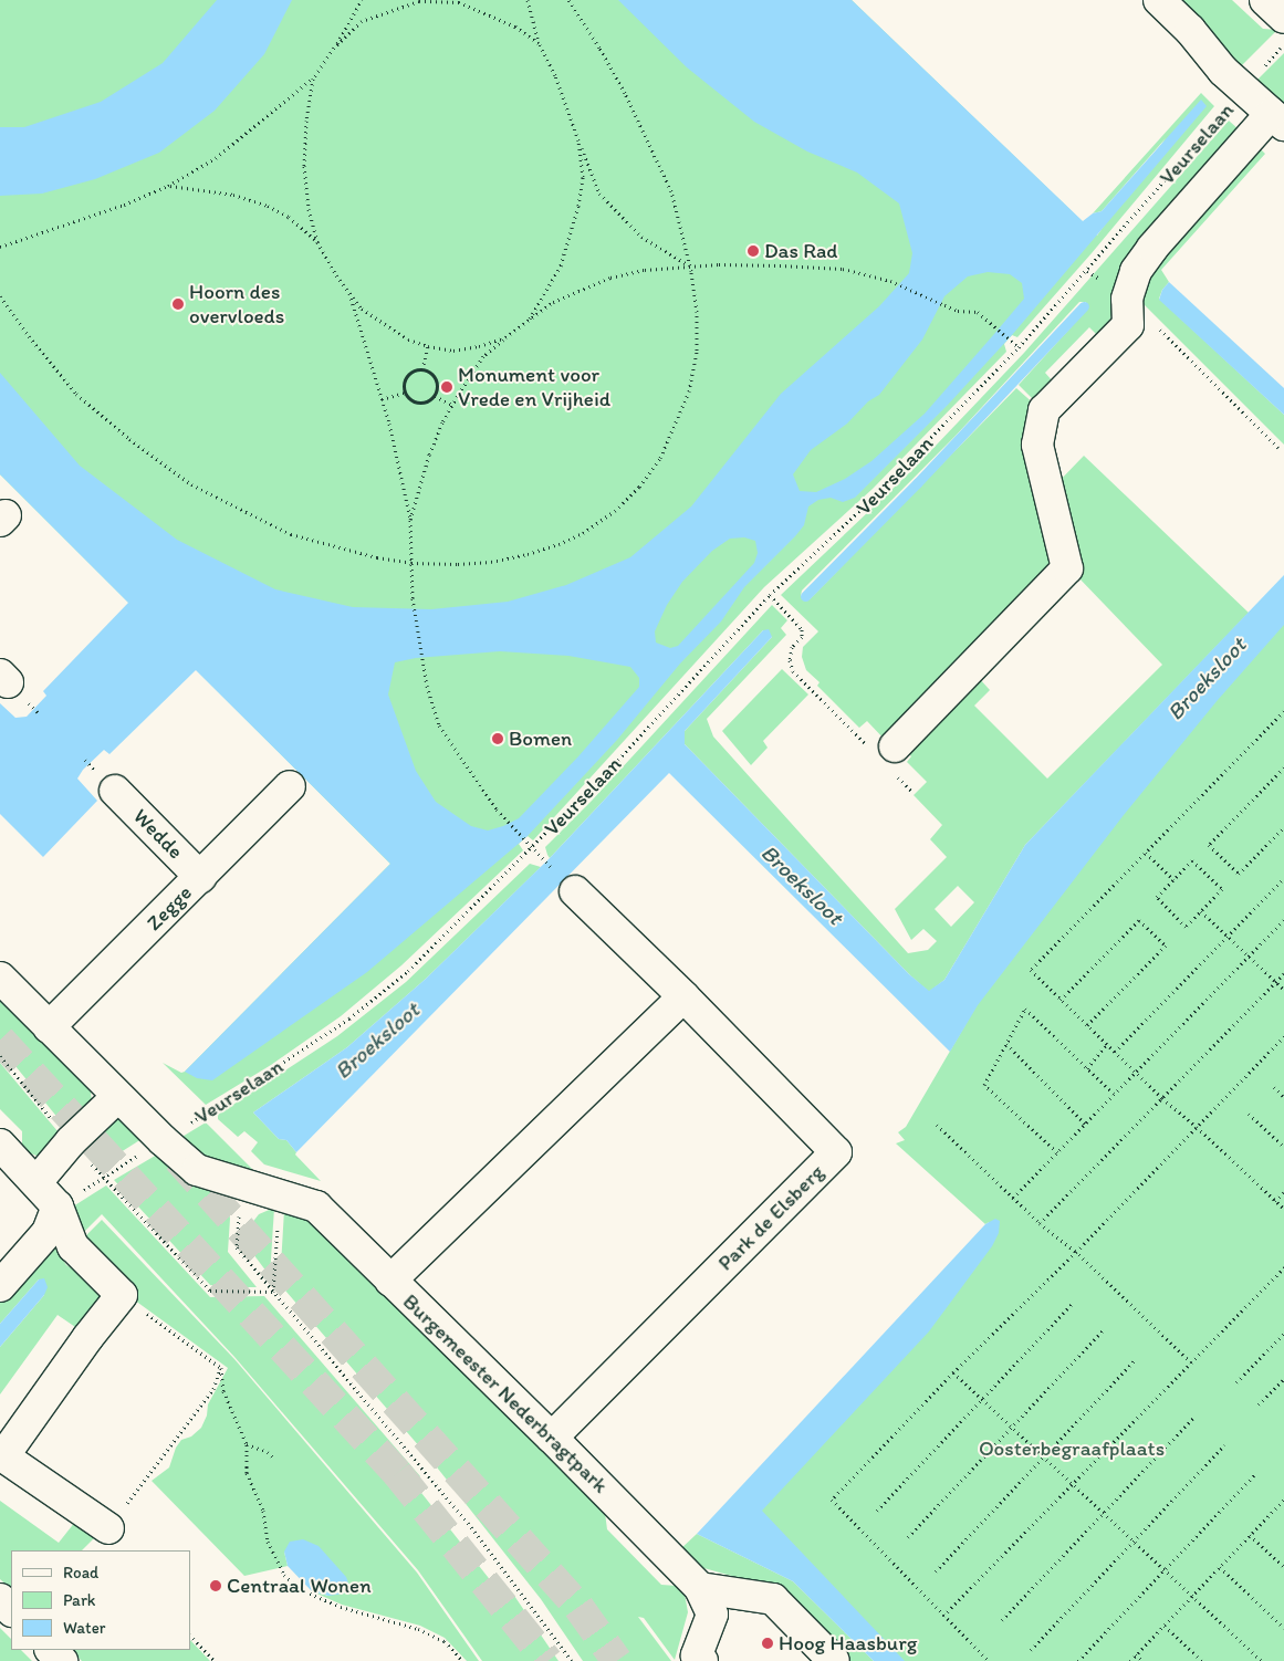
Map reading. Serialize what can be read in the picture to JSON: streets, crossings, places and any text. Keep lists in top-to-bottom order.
{
  "streets": {
    "street": [
      "Veurselaan",
      "Wedde",
      "Zegge",
      "Park de Elsberg",
      "Burgemeester Nederbragtpark"
    ]
  },
  "crossings": [
    ["Veurselaan", "Burgemeester Nederbragtpark"],
    ["Wedde", "Zegge"],
    ["Zegge", "Burgemeester Nederbragtpark"],
    ["Park de Elsberg", "Burgemeester Nederbragtpark"]
  ],
  "water": ["Broeksloot"],
  "parks": ["Oosterbegraafplaats"],
  "places": [
    "Das Rad",
    "Hoorn des overvloeds",
    "Monument voor Vrede en Vrijheid",
    "Bomen",
    "Centraal Wonen",
    "Hoog Haasburg"
  ],
  "legend": ["Road", "Park", "Water"]
}
